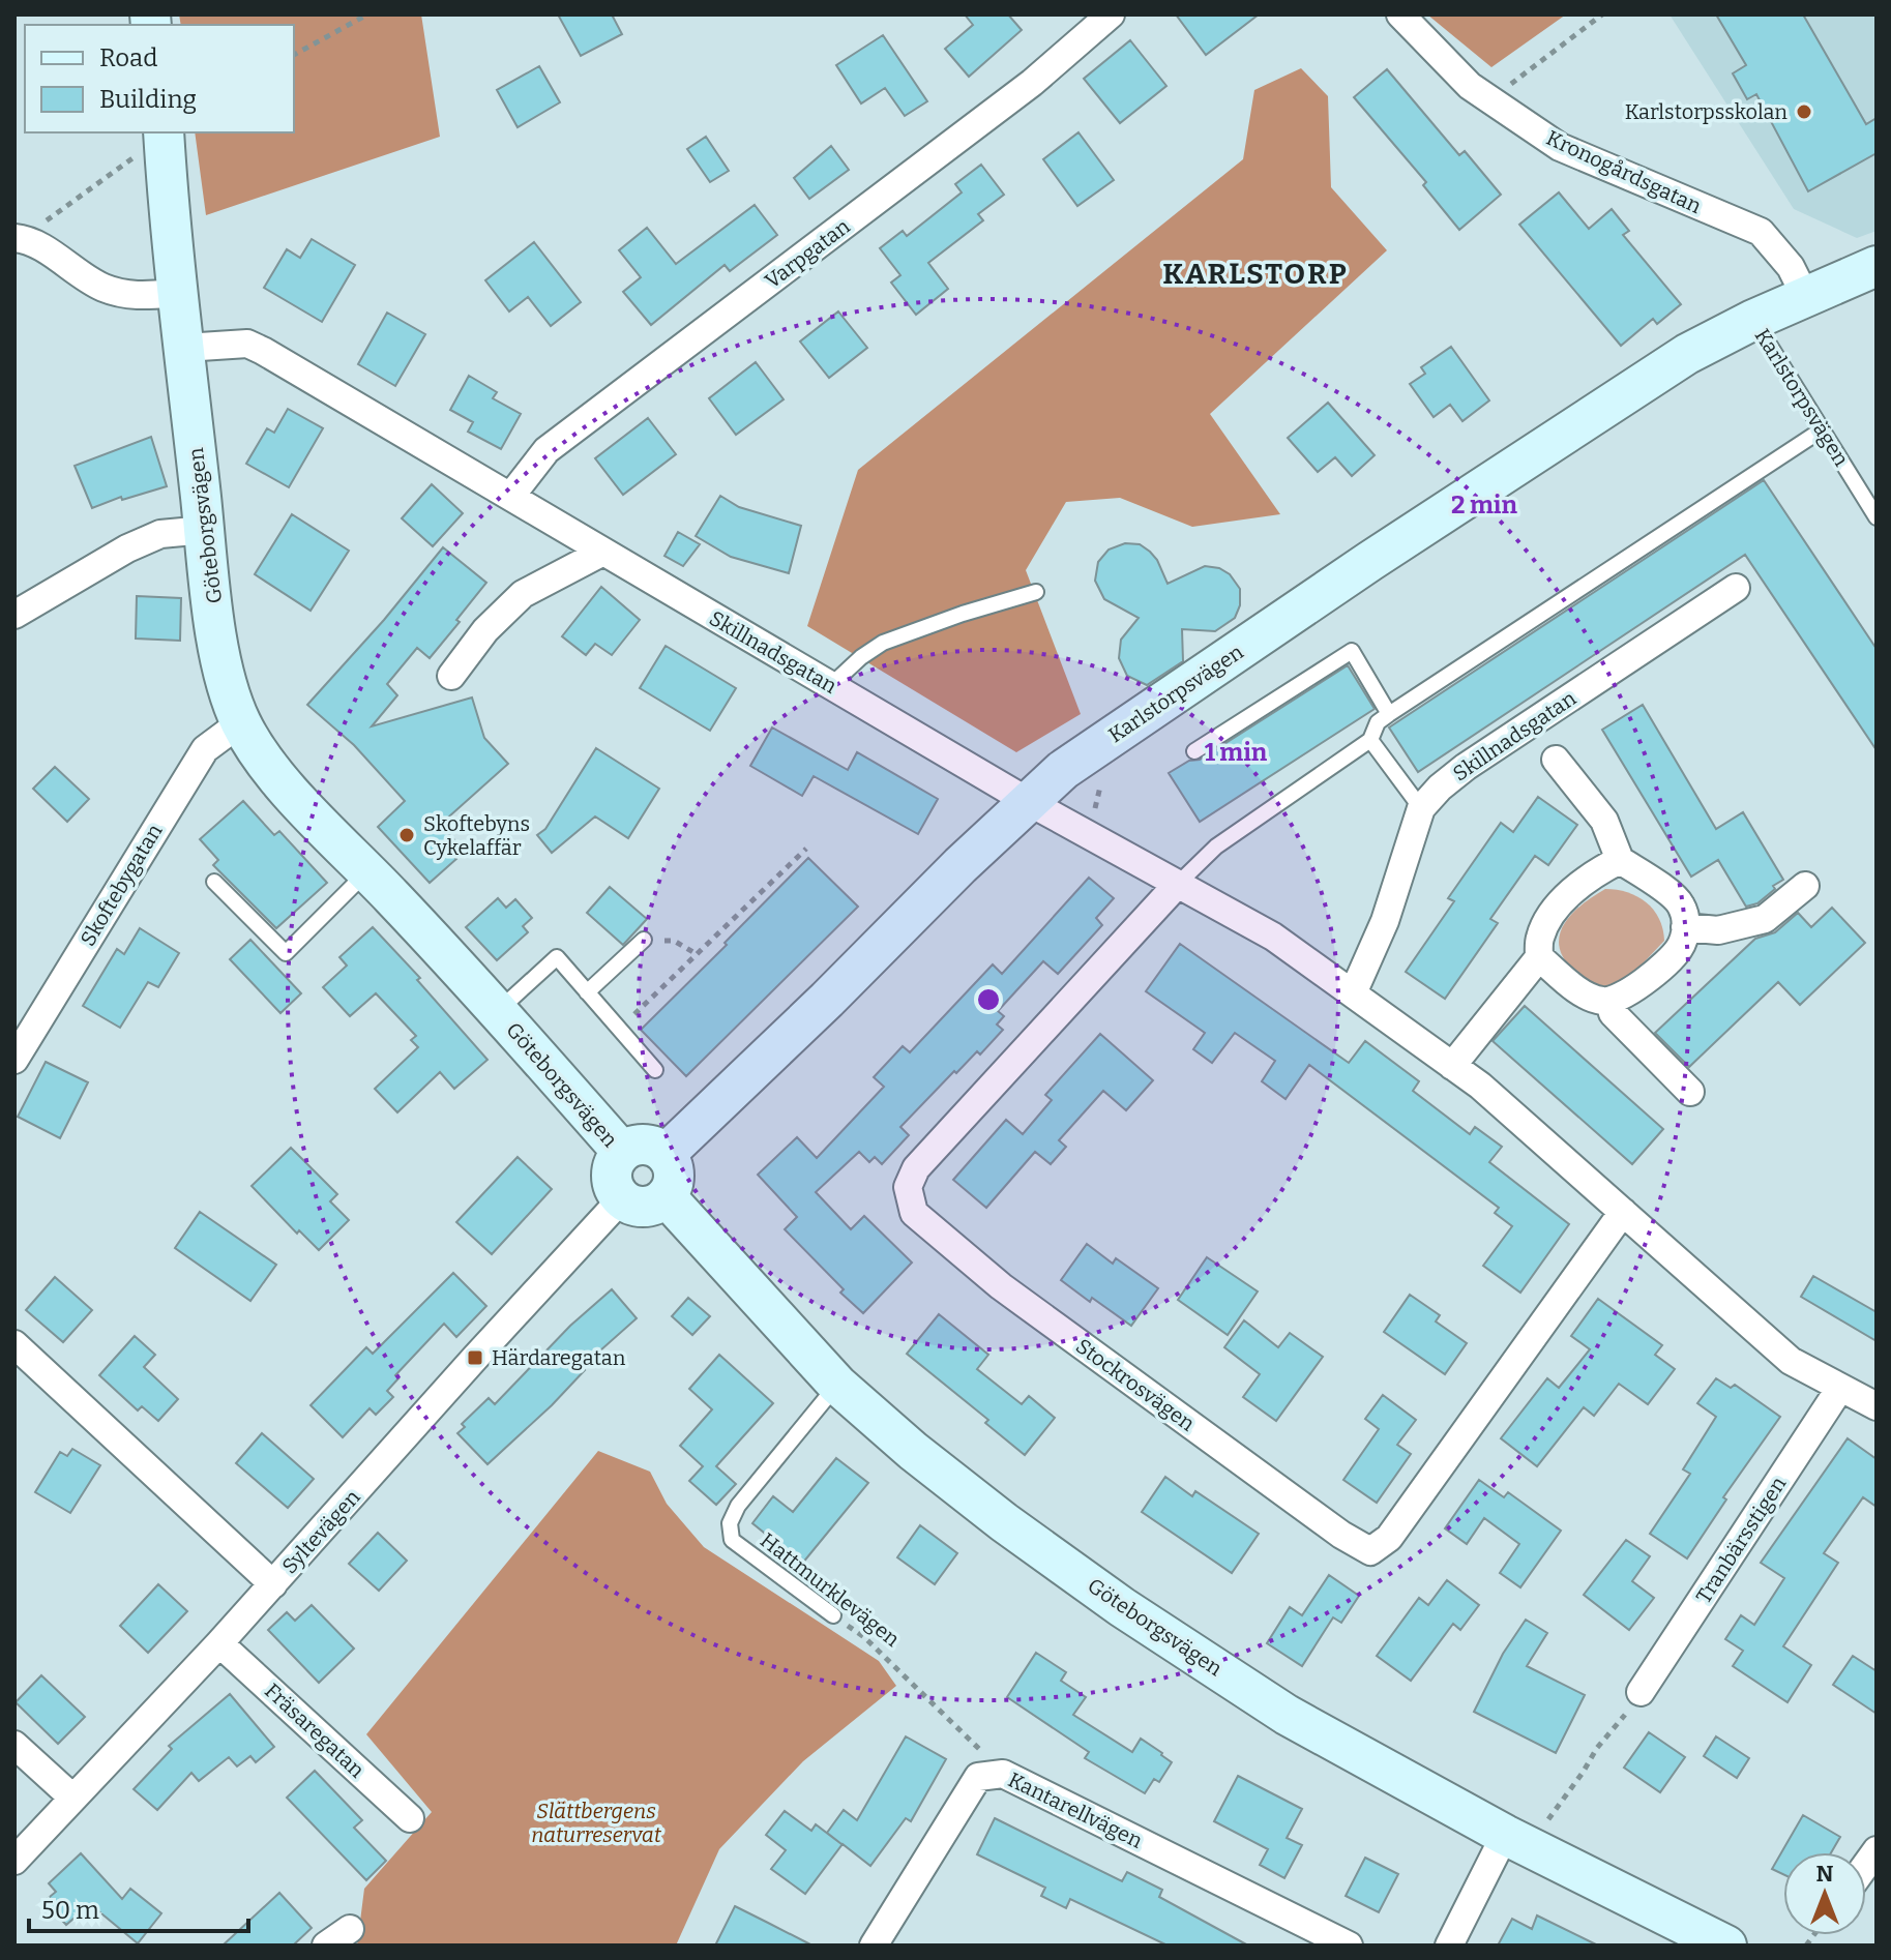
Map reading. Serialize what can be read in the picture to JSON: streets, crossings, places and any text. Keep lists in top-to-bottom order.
{
  "streets": {
    "street": [
      "Kronogårdsgatan",
      "Varpgatan",
      "Karlstorpsvägen",
      "Göteborgsvägen",
      "Skillnadsgatan",
      "Skoftebygatan",
      "Stockrosvägen",
      "Syltevägen",
      "Tranbärsstigen",
      "Fräsaregatan",
      "Kantarellvägen"
    ],
    "lane": ["Hattmurklevägen"]
  },
  "crossings": [
    ["Kronogårdsgatan", "Karlstorpsvägen"],
    ["Varpgatan", "Skillnadsgatan"],
    ["Karlstorpsvägen", "Göteborgsvägen"],
    ["Karlstorpsvägen", "Skillnadsgatan"],
    ["Karlstorpsvägen", "Syltevägen"],
    ["Göteborgsvägen", "Skillnadsgatan"],
    ["Göteborgsvägen", "Skoftebygatan"],
    ["Göteborgsvägen", "Syltevägen"],
    ["Göteborgsvägen", "Hattmurklevägen"],
    ["Skillnadsgatan", "Stockrosvägen"],
    ["Skillnadsgatan", "Tranbärsstigen"],
    ["Syltevägen", "Fräsaregatan"],
    ["Hattmurklevägen", "Kantarellvägen"]
  ],
  "districts": ["KARLSTORP"],
  "parks": ["Slättbergens naturreservat"],
  "places": {
    "other": ["Karlstorpsskolan", "Skoftebyns Cykelaffär"],
    "transit": ["Härdaregatan"]
  },
  "legend": ["Road", "Building"],
  "scale_bar": "50 m",
  "north": "top",
  "rings": ["2 min", "1 min"]
}
